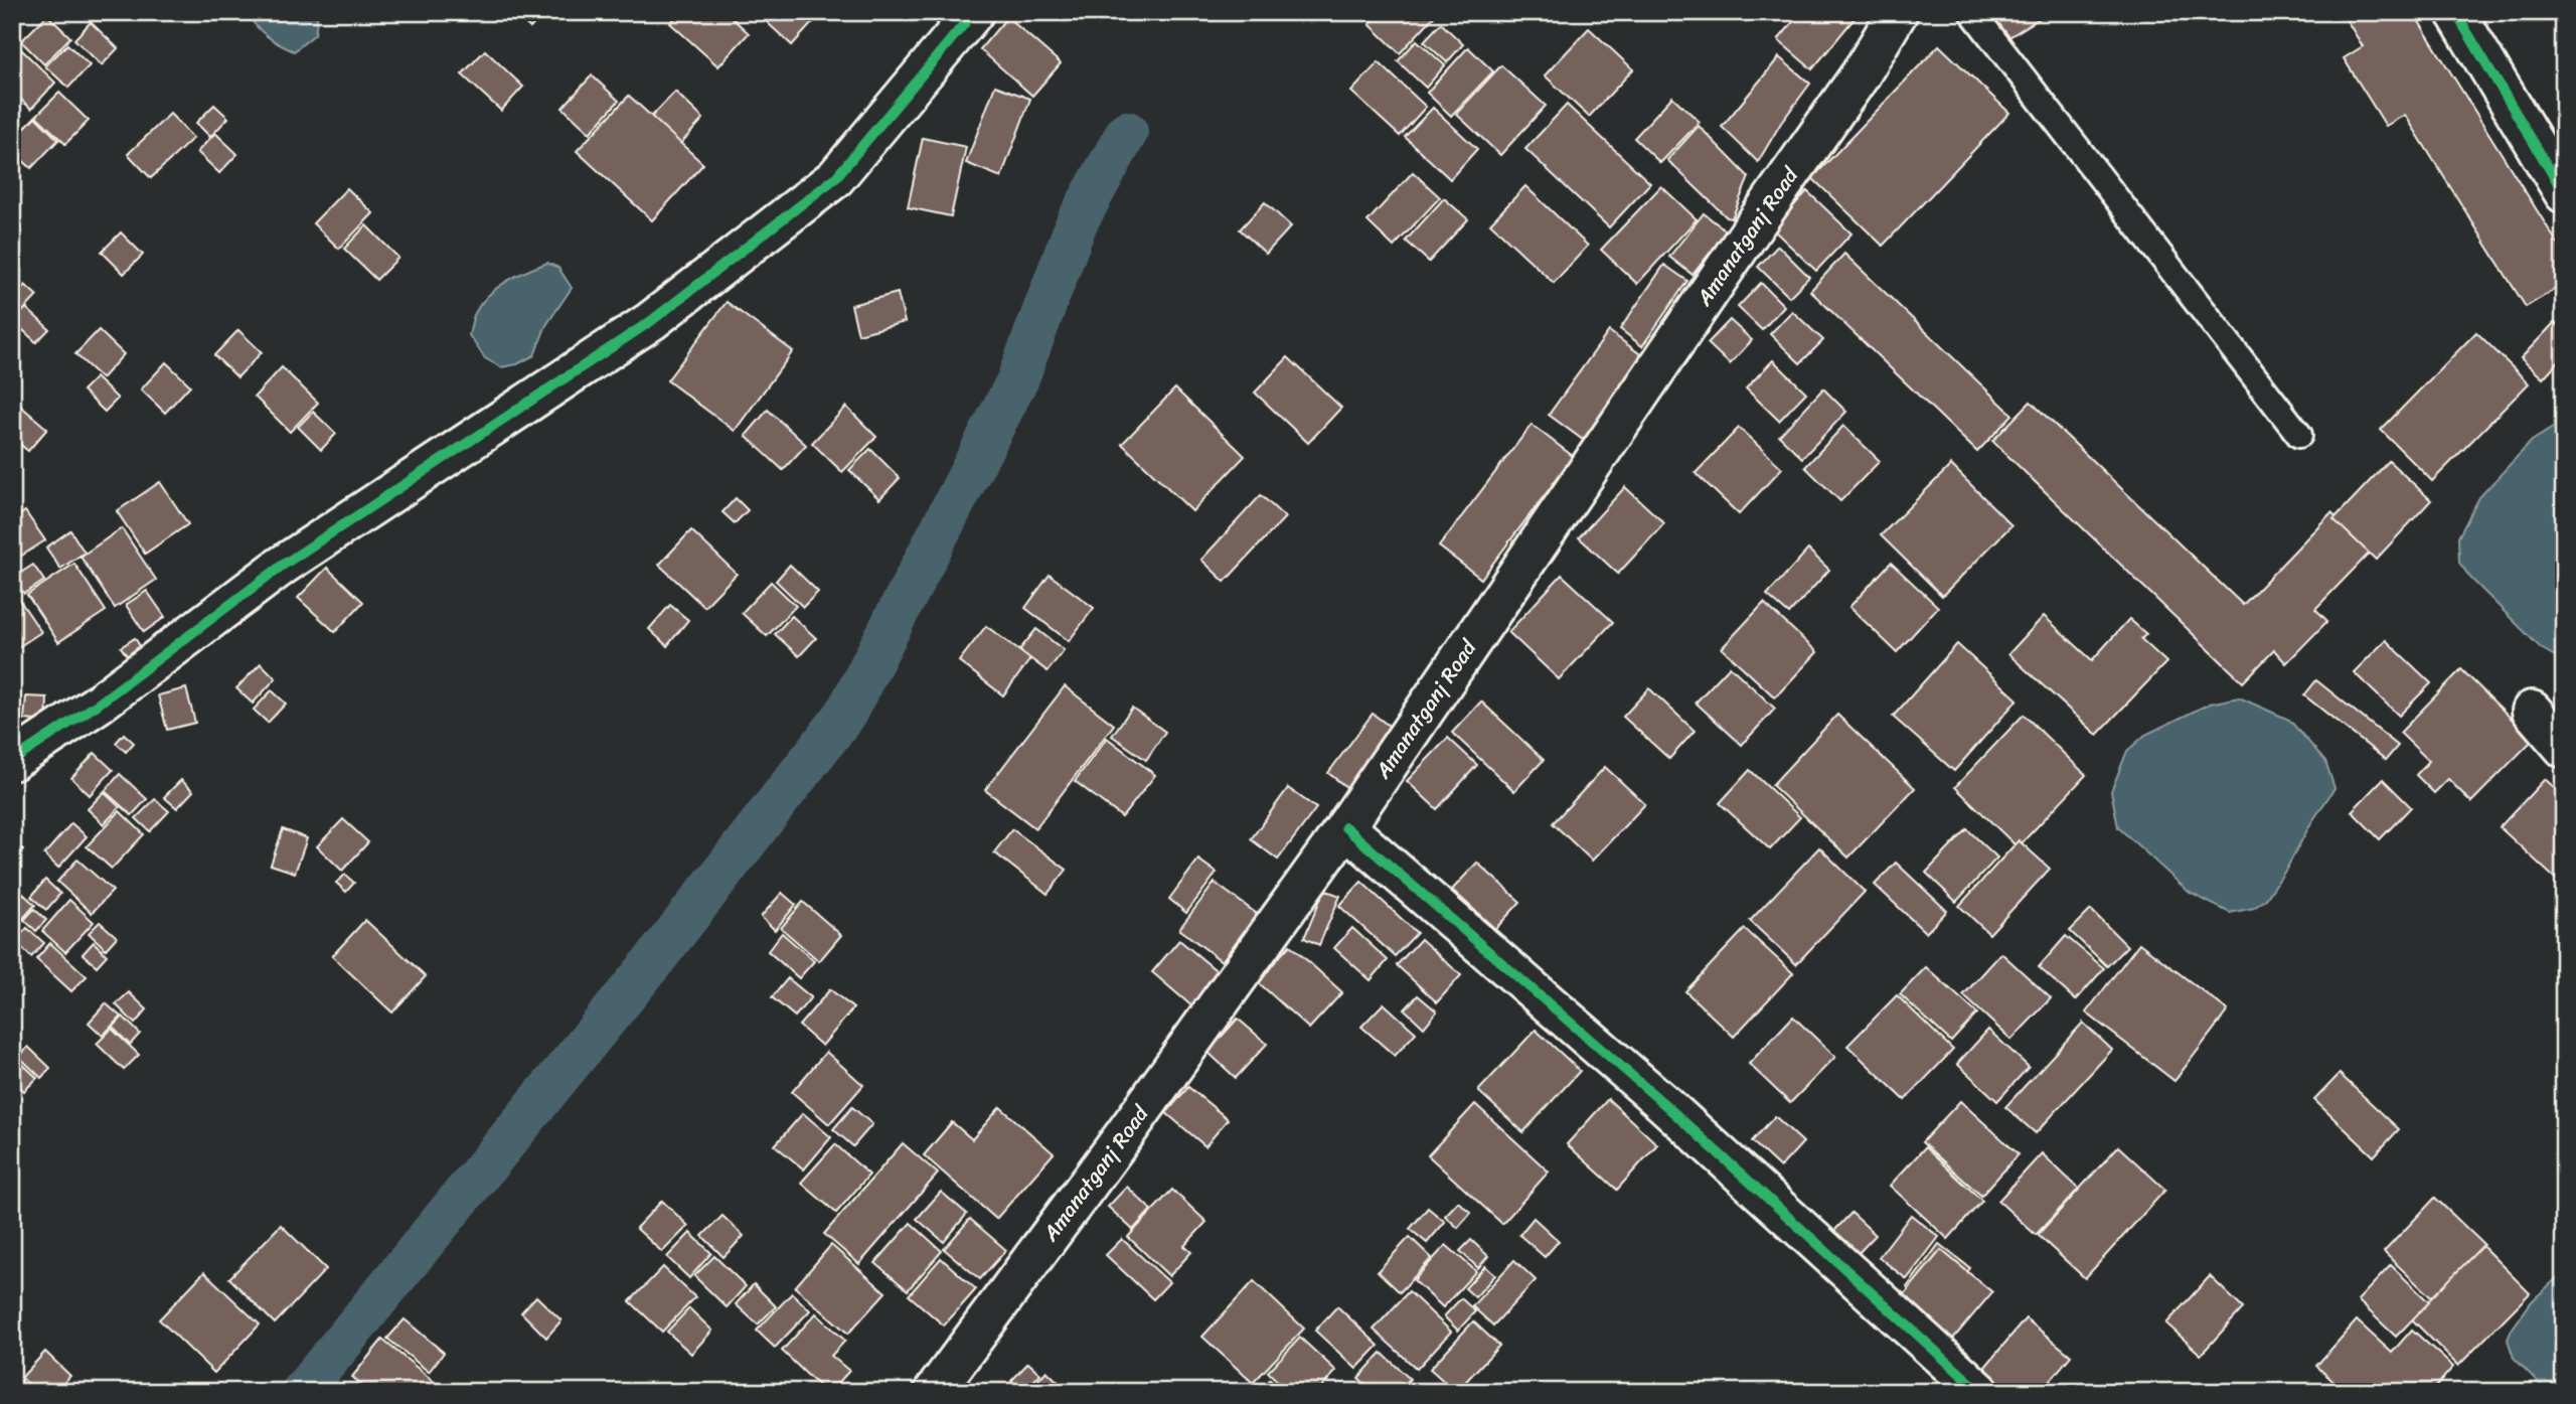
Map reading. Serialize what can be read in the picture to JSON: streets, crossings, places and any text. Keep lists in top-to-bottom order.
{
  "streets": {
    "street": ["Amanatganj Road"]
  }
}
